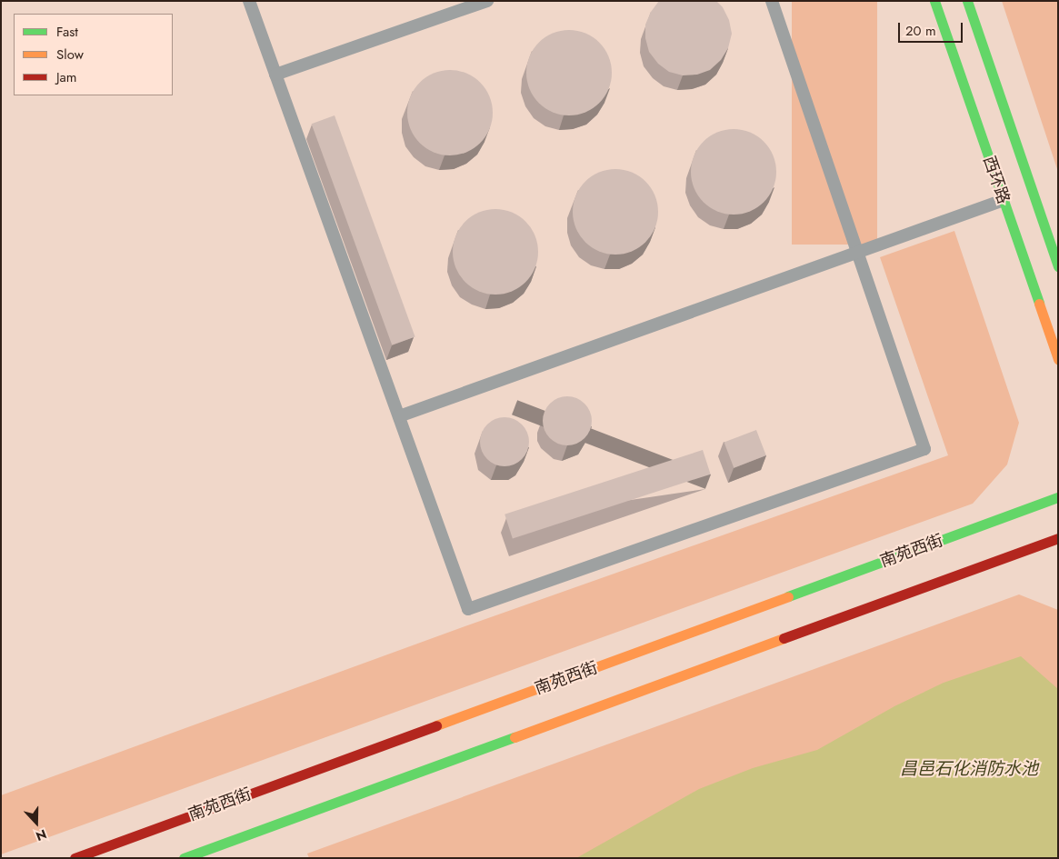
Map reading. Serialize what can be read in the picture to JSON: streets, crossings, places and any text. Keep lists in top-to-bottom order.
{
  "streets": {
    "main road": ["西环路", "南苑西街"]
  },
  "water": ["昌邑石化消防水池"],
  "legend": ["Fast", "Slow", "Jam"],
  "scale_bar": "20 m",
  "north": "bottom"
}
